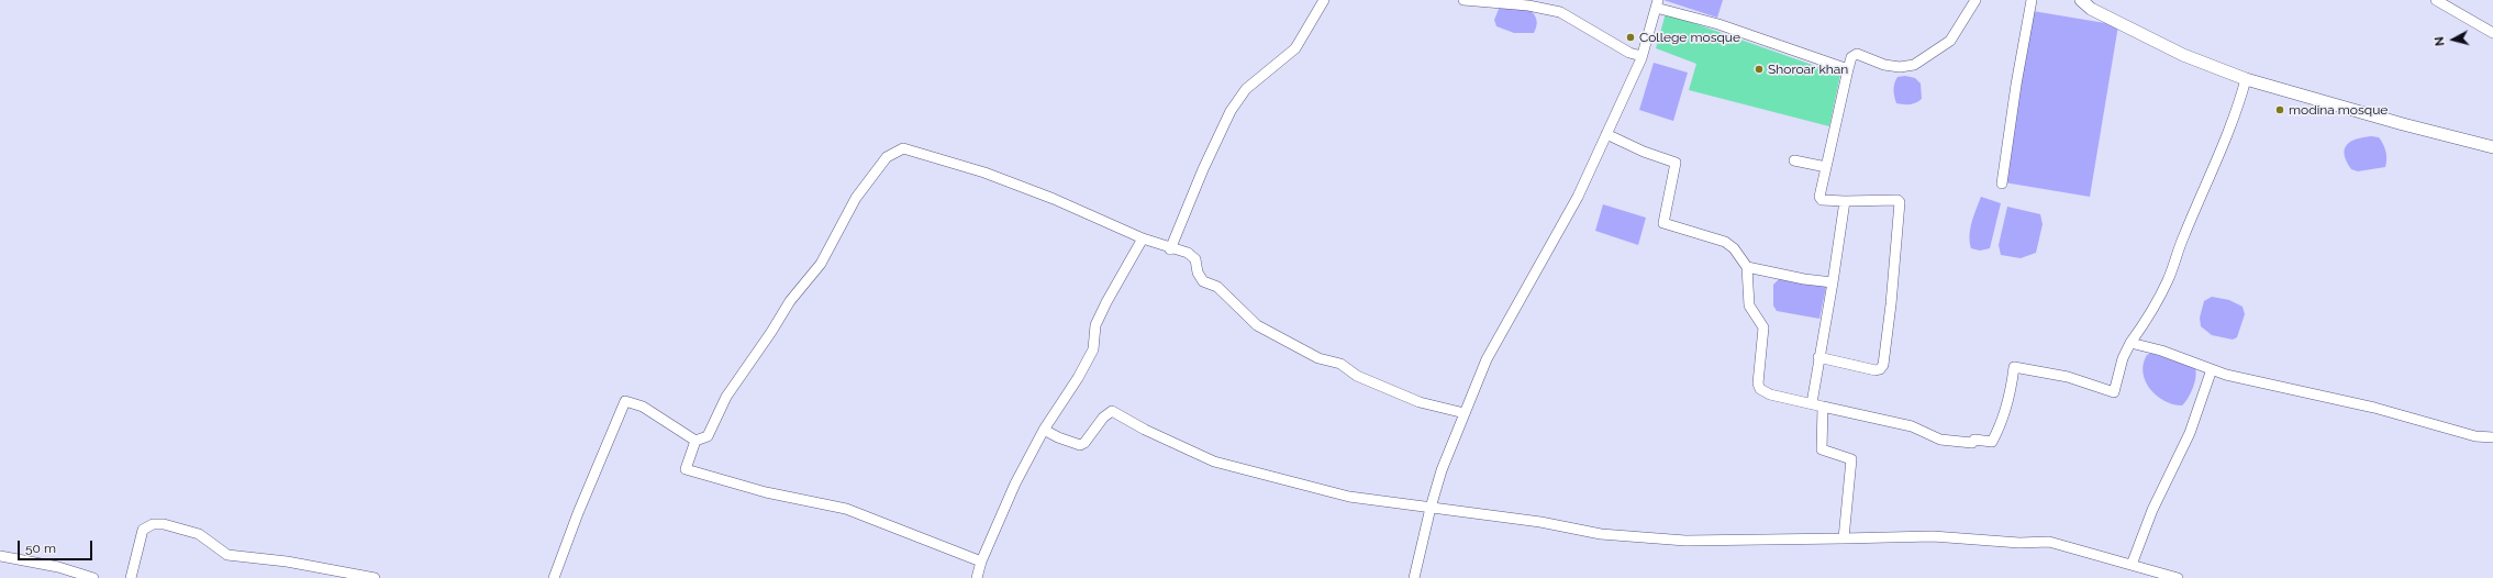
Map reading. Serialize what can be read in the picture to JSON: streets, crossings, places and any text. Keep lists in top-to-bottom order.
{
  "places": ["College mosque", "Shoroar khan", "modina mosque"],
  "scale_bar": "50 m",
  "north": "left"
}
